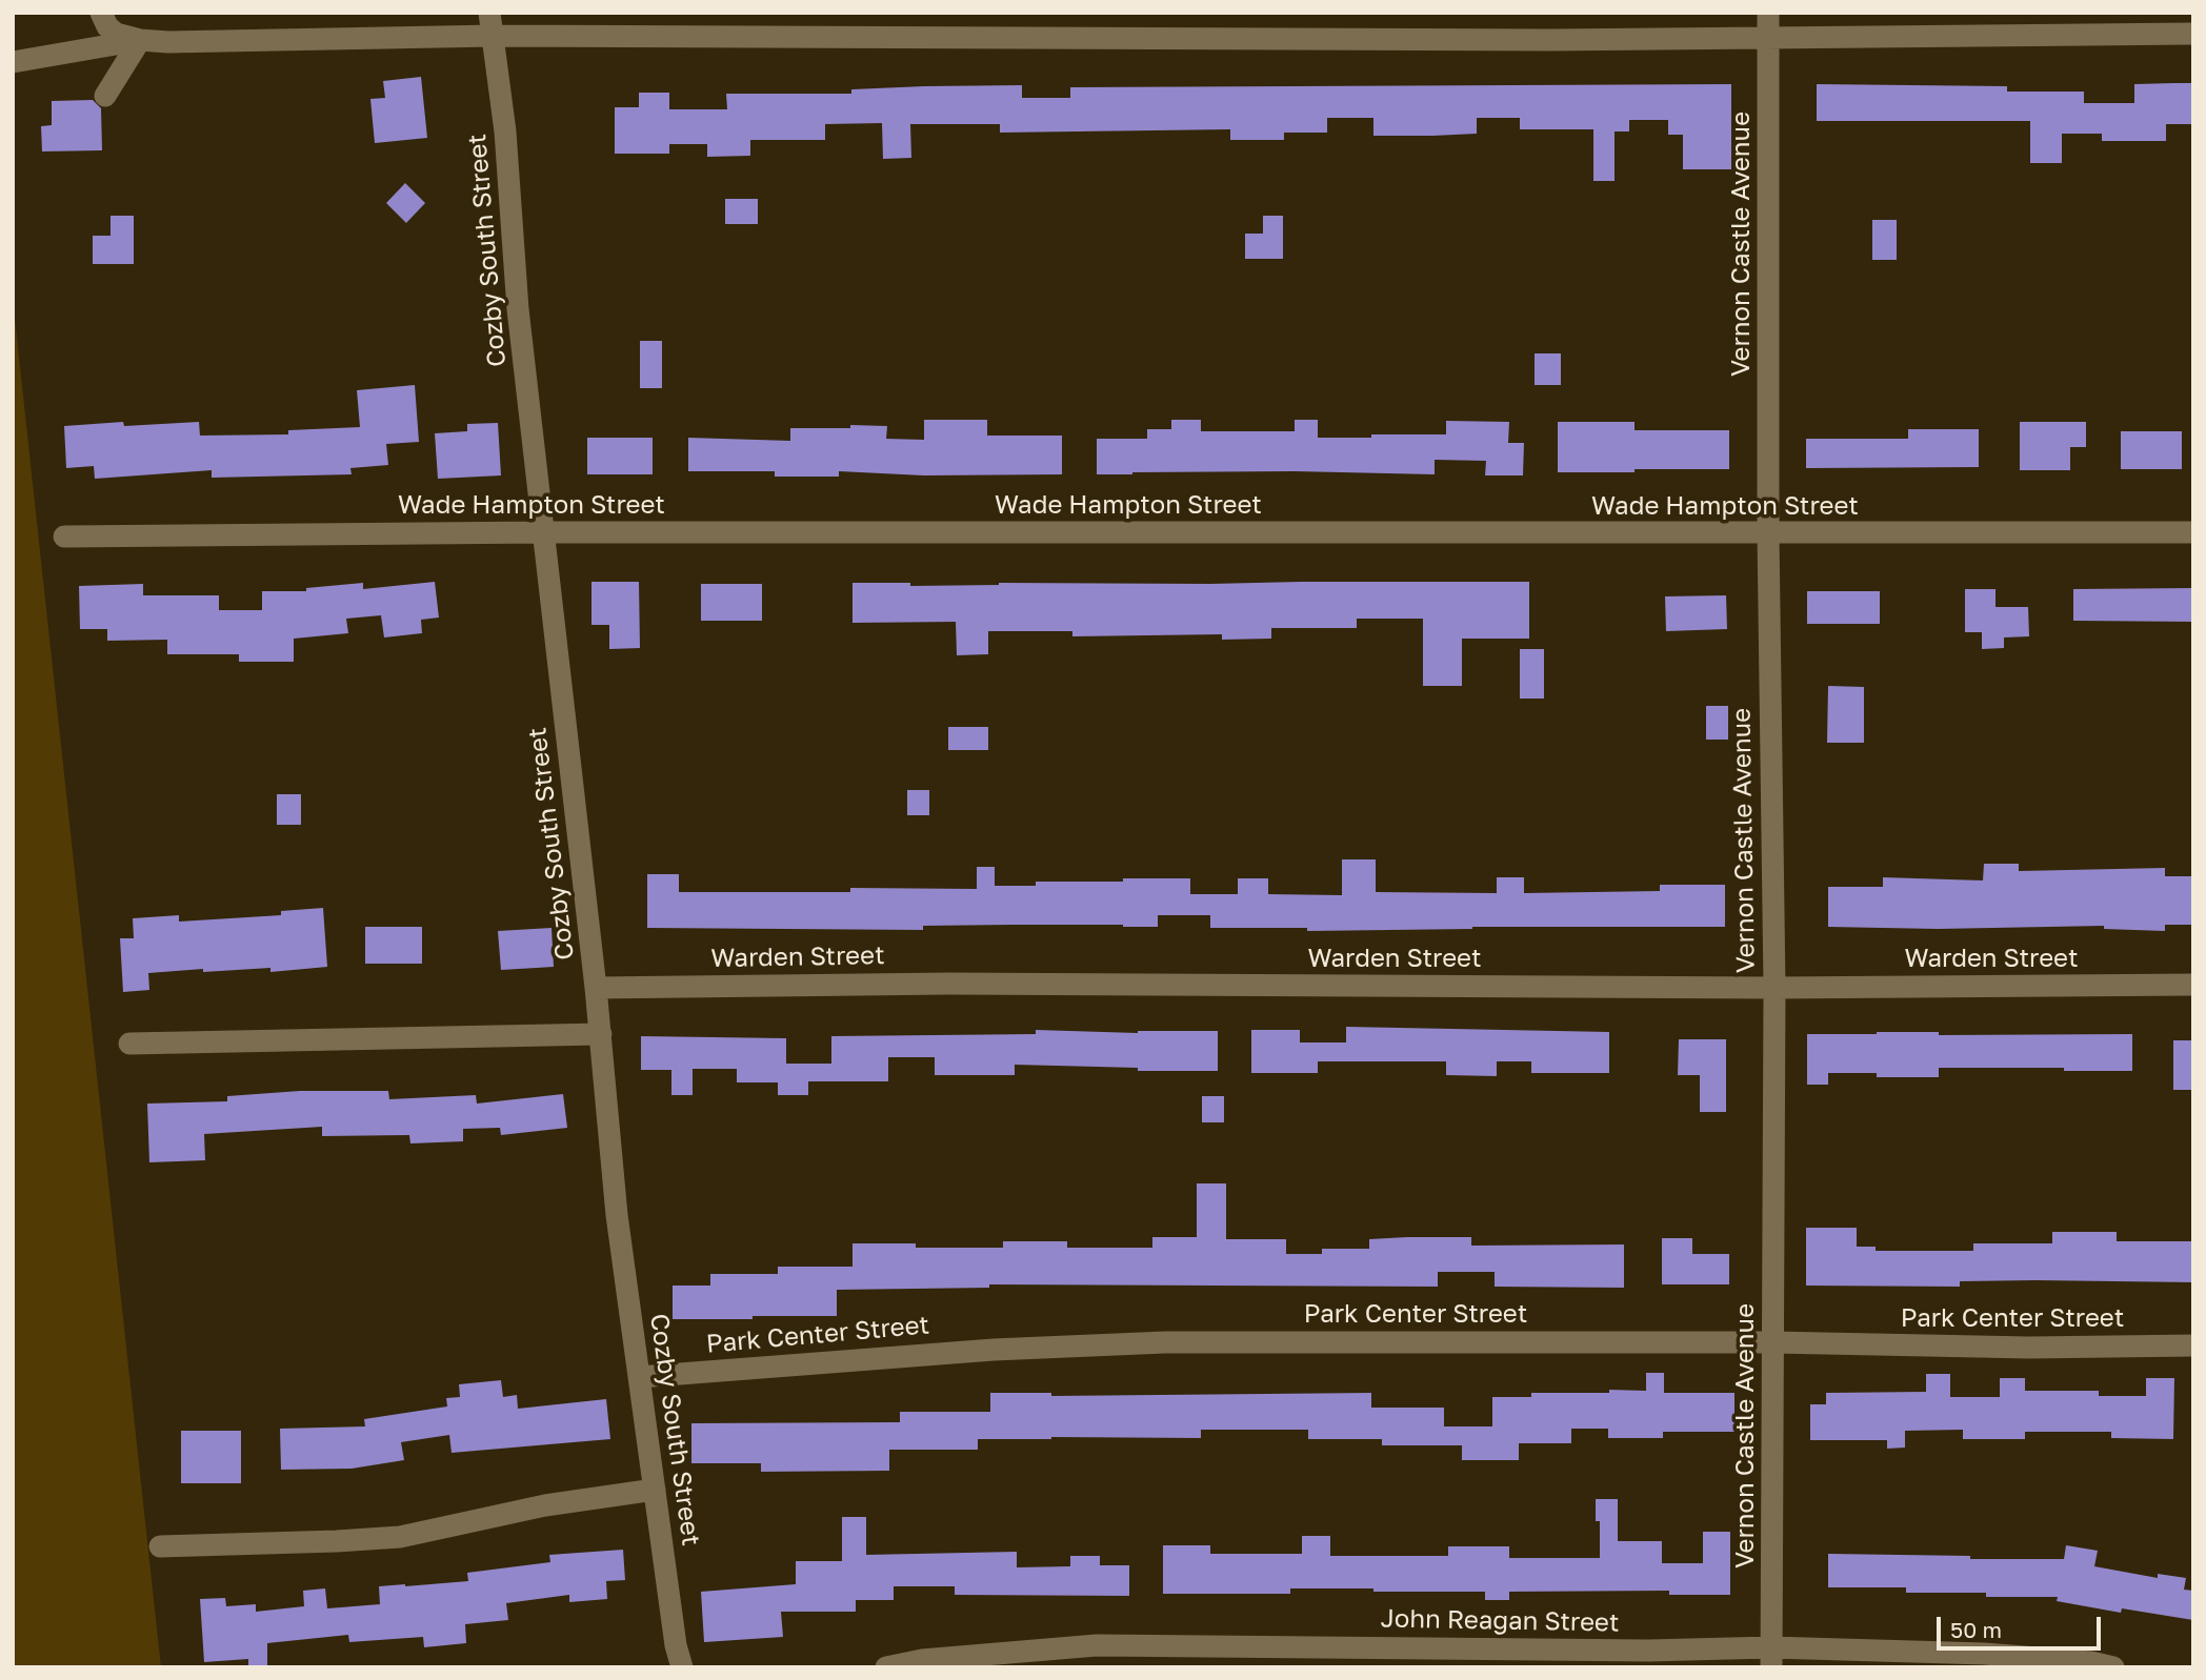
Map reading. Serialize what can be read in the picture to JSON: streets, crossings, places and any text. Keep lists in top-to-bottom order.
{
  "streets": {
    "street": [
      "Vernon Castle Avenue",
      "Cozby South Street",
      "Wade Hampton Street",
      "Warden Street",
      "Park Center Street",
      "John Reagan Street"
    ]
  },
  "crossings": [
    ["Vernon Castle Avenue", "Wade Hampton Street"],
    ["Vernon Castle Avenue", "Warden Street"],
    ["Vernon Castle Avenue", "Park Center Street"],
    ["Vernon Castle Avenue", "John Reagan Street"],
    ["Cozby South Street", "Wade Hampton Street"],
    ["Cozby South Street", "Warden Street"],
    ["Cozby South Street", "Park Center Street"]
  ],
  "scale_bar": "50 m"
}
